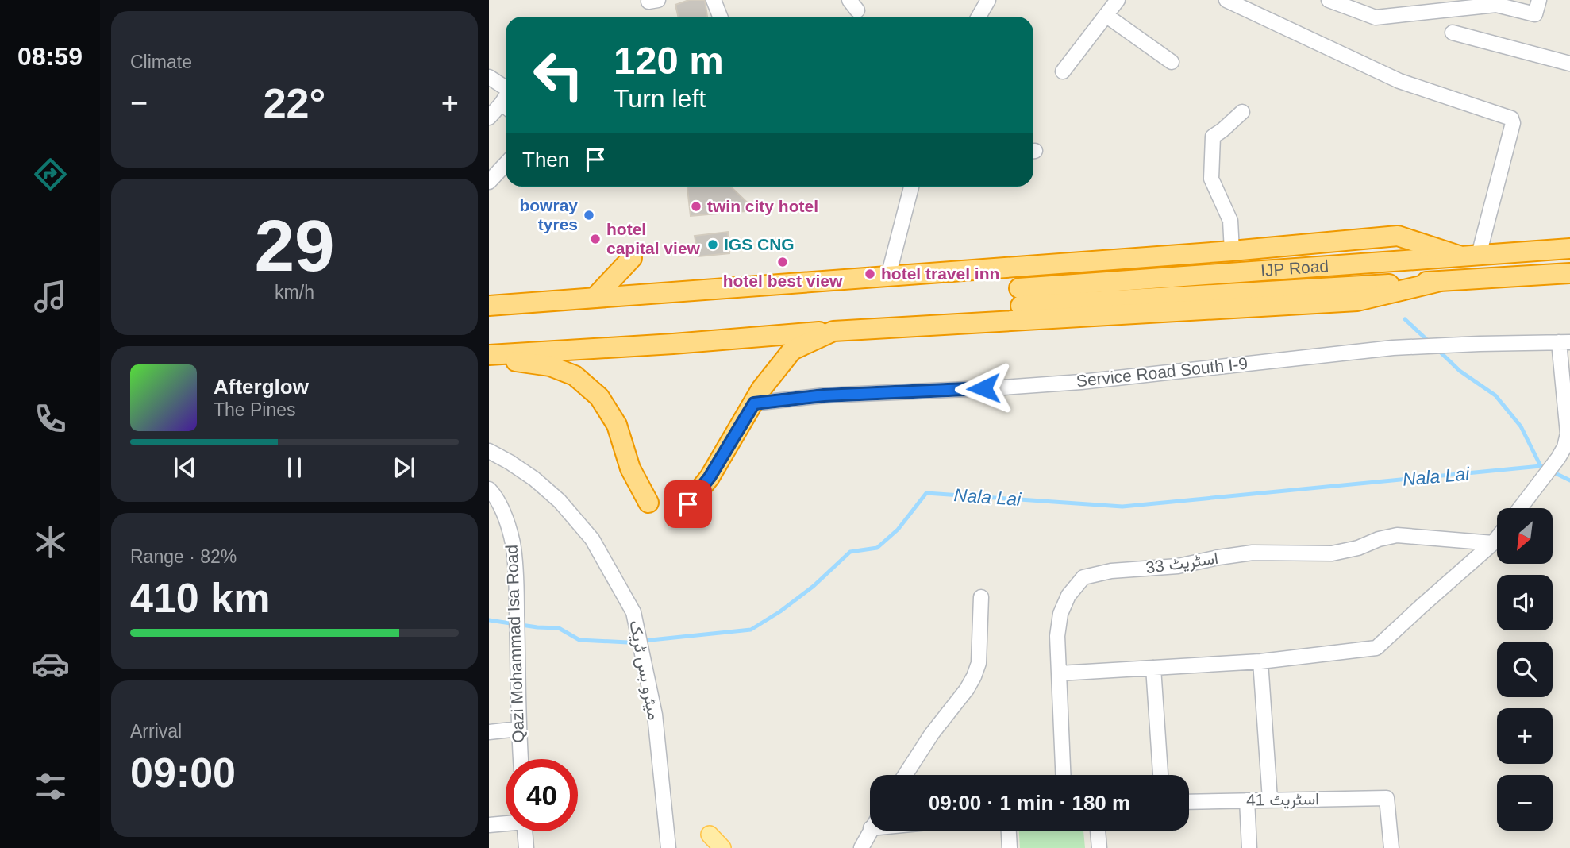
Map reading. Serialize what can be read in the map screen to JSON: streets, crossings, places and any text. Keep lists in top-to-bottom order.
{
  "streets": {
    "highway": ["IJP Road"],
    "street": [
      "Service Road South I-9",
      "اسٹریٹ 33",
      "Qazi Mohammad Isa Road",
      "میٹرو بس ٹریک",
      "اسٹریٹ 41"
    ]
  },
  "water": ["Nala Lai"],
  "places": [
    "twin city hotel",
    "bowray tyres",
    "hotel capital view",
    "IGS CNG",
    "hotel best view",
    "hotel travel inn"
  ],
  "north": "bottom left",
  "page": {
    "tabs": "08:59",
    "tile": [
      "Climate",
      ["29", "km/h"],
      ["Range · 82%", "410 km"],
      ["Arrival", "09:00"]
    ],
    "turn": ["120 m", "Turn left"],
    "heat": ["−", "22°", "+"],
    "then": "Then",
    "song": ["Afterglow", "The Pines"],
    "map_buttons": ["+", "−"],
    "limit": "40",
    "trip": "09:00 · 1 min · 180 m"
  }
}
